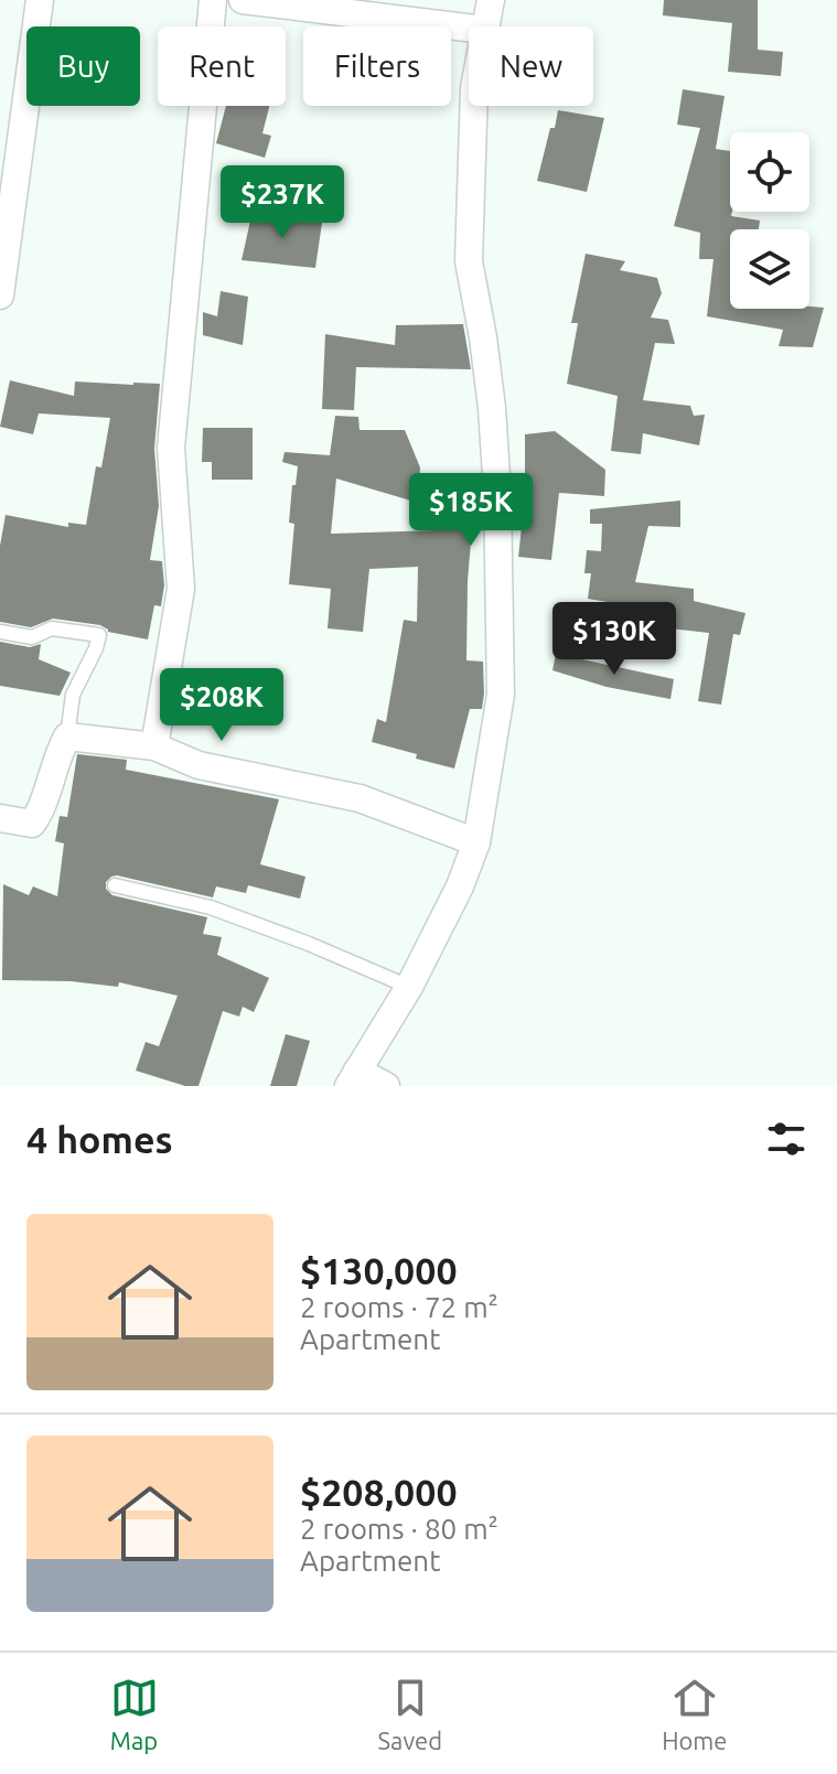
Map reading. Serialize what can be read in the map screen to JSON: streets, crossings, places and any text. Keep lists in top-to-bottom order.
{
  "page": {
    "chip": [
      "Buy",
      "Rent",
      "Filters",
      "New"
    ],
    "price": [
      "$237K",
      "$185K",
      "$130K",
      "$208K"
    ],
    "heading": "4 homes",
    "list": [
      {
        "name": "$130,000",
        "note": "2 rooms · 72 m² · Apartment"
      },
      {
        "name": "$208,000",
        "note": "2 rooms · 80 m² · Apartment"
      }
    ],
    "tabs": ["Map", "Saved", "Home"]
  }
}
